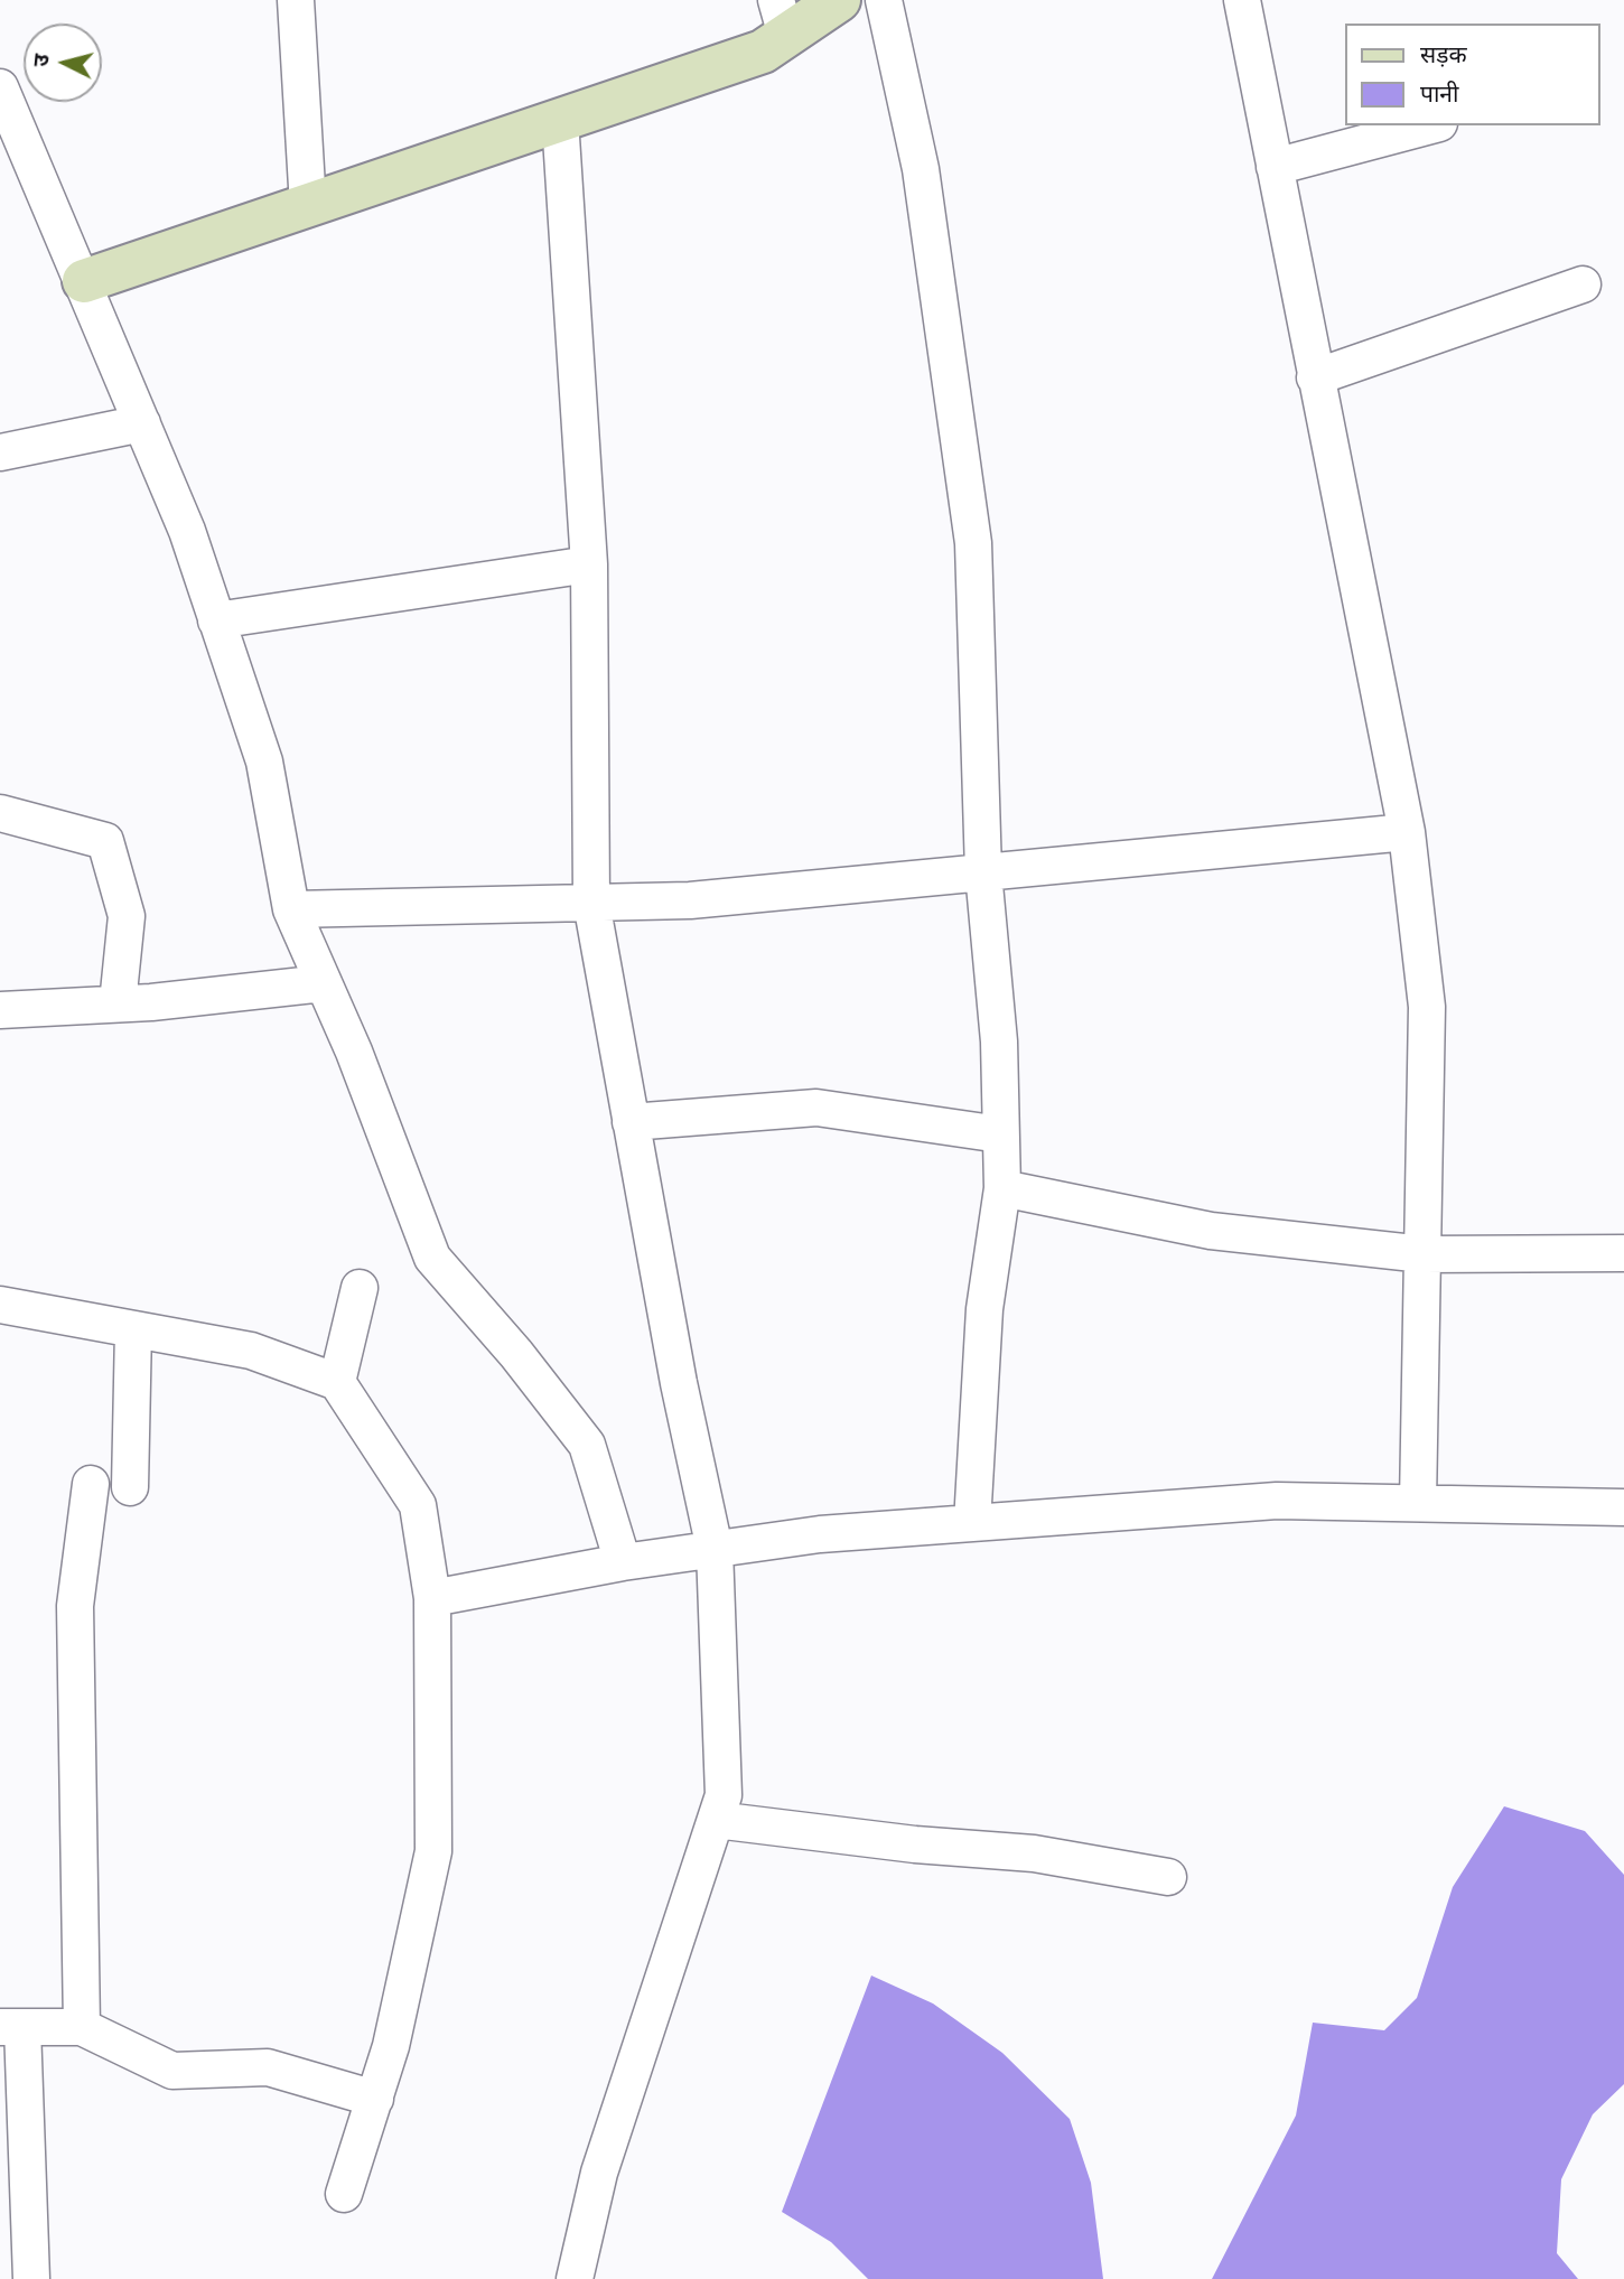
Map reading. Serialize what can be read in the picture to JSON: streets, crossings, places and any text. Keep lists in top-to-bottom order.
{
  "legend": ["सड़क", "पानी"],
  "north": "left"
}
